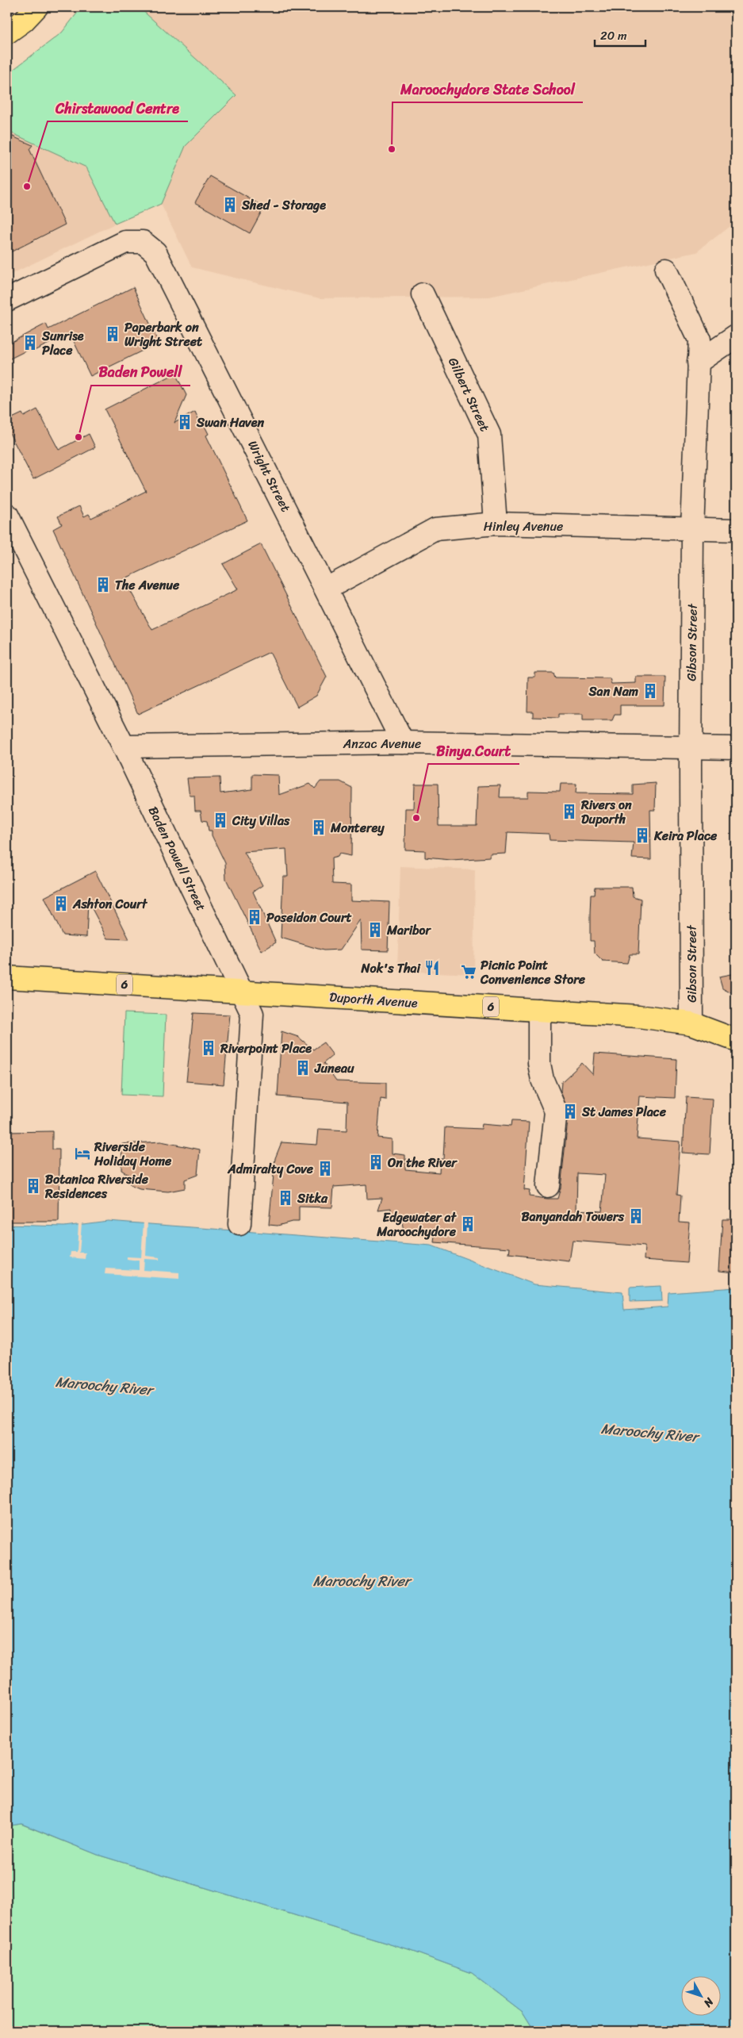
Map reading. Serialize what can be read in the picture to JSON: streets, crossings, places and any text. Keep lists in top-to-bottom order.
{
  "streets": {
    "main road": ["6", "Duporth Avenue"],
    "street": [
      "Gilbert Street",
      "Wright Street",
      "Hinley Avenue",
      "Gibson Street",
      "Anzac Avenue",
      "Baden Powell Street"
    ]
  },
  "crossings": [
    ["Gilbert Street", "Hinley Avenue"],
    ["Wright Street", "Hinley Avenue"],
    ["Wright Street", "Anzac Avenue"],
    ["Hinley Avenue", "Gibson Street"],
    ["Gibson Street", "Anzac Avenue"],
    ["Gibson Street", "Duporth Avenue"],
    ["Anzac Avenue", "Baden Powell Street"],
    ["Baden Powell Street", "Duporth Avenue"]
  ],
  "water": ["Maroochy River"],
  "places": {
    "other": [
      "Maroochydore State School",
      "Chirstawood Centre",
      "Baden Powell",
      "Binya Court"
    ],
    "building": [
      "Shed - Storage",
      "Paperbark on Wright Street",
      "Sunrise Place",
      "Swan Haven",
      "The Avenue",
      "San Nam",
      "Rivers on Duporth",
      "City Villas",
      "Monterey",
      "Keira Place",
      "Ashton Court",
      "Poseidon Court",
      "Maribor",
      "Riverpoint Place",
      "Juneau",
      "St James Place",
      "On the River",
      "Admiralty Cove",
      "Botanica Riverside Residences",
      "Sitka",
      "Banyandah Towers",
      "Edgewater at Maroochydore"
    ],
    "restaurant": ["Nok's Thai"],
    "supermarket": ["Picnic Point Convenience Store"],
    "hotel": ["Riverside Holiday Home"]
  },
  "scale_bar": "20 m",
  "north": "bottom right"
}
